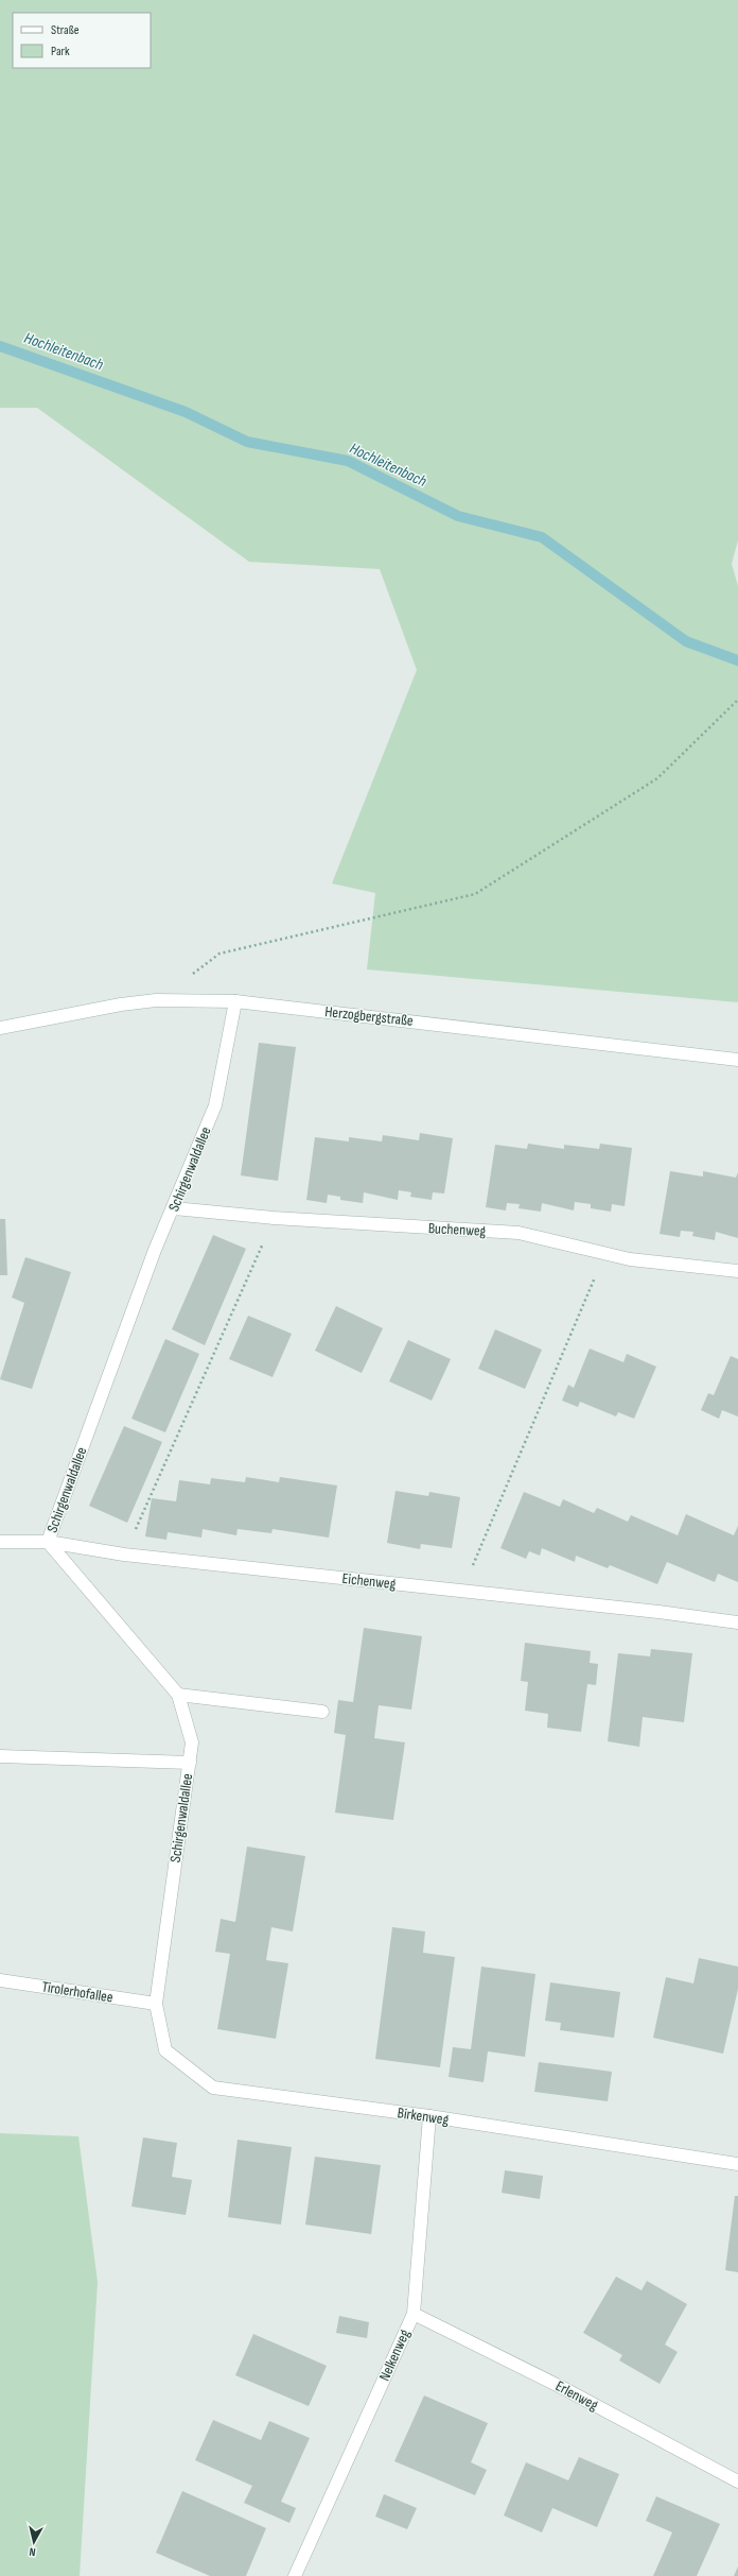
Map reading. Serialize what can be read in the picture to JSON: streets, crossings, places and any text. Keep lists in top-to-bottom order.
{
  "streets": {
    "street": [
      "Herzogbergstraße",
      "Schirgenwaldallee",
      "Buchenweg",
      "Eichenweg",
      "Tirolerhofallee",
      "Birkenweg",
      "Nelkenweg",
      "Erlenweg"
    ]
  },
  "crossings": [
    ["Herzogbergstraße", "Schirgenwaldallee"],
    ["Schirgenwaldallee", "Buchenweg"],
    ["Schirgenwaldallee", "Eichenweg"],
    ["Schirgenwaldallee", "Tirolerhofallee"],
    ["Schirgenwaldallee", "Birkenweg"],
    ["Tirolerhofallee", "Birkenweg"],
    ["Birkenweg", "Nelkenweg"],
    ["Nelkenweg", "Erlenweg"]
  ],
  "water": ["Hochleitenbach"],
  "legend": ["Straße", "Park"],
  "north": "bottom"
}
